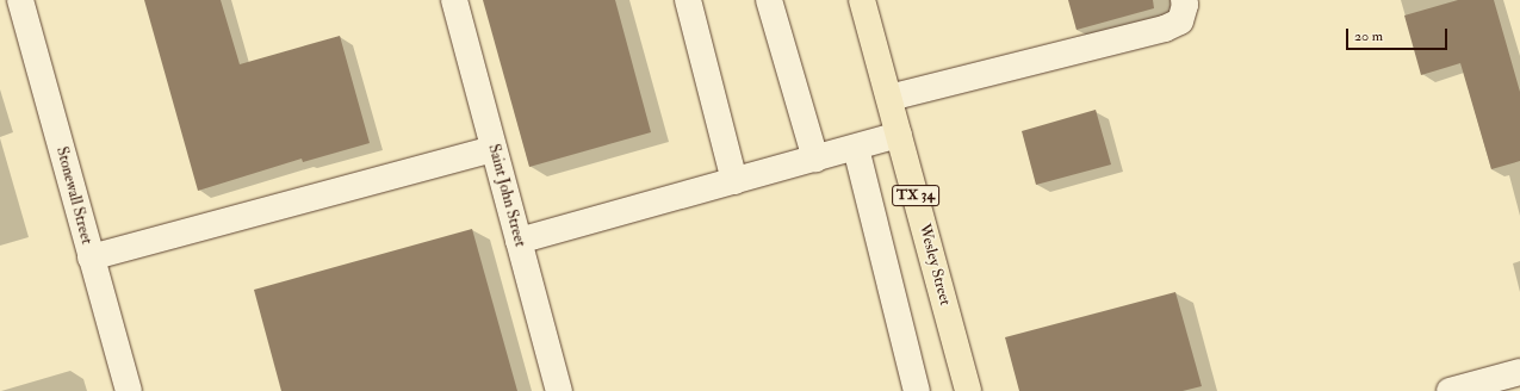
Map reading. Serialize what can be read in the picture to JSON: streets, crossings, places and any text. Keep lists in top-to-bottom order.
{
  "streets": {
    "main road": ["TX 34", "Wesley Street"],
    "street": ["Stonewall Street", "Saint John Street"]
  },
  "scale_bar": "20 m"
}
